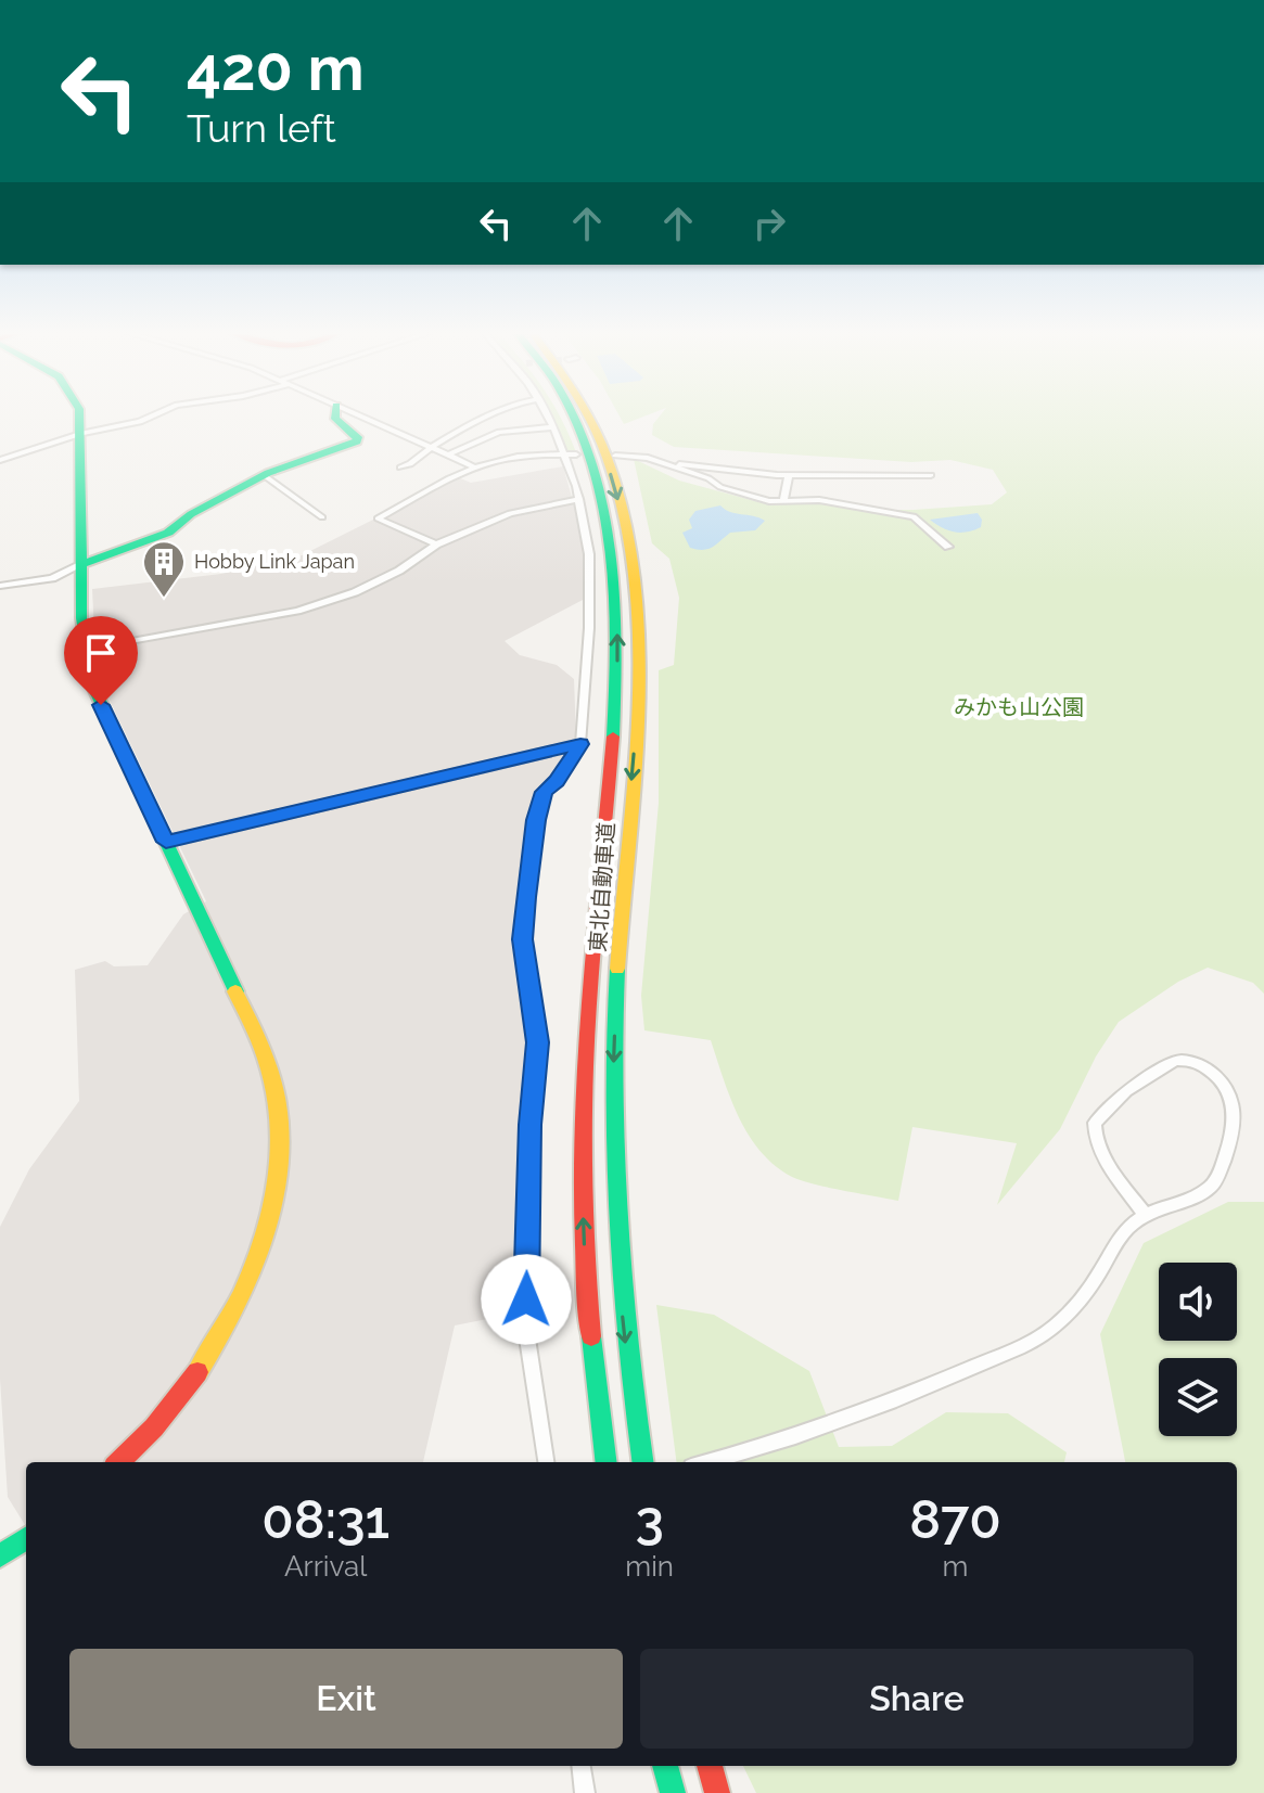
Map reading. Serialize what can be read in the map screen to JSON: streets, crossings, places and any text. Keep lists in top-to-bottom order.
{
  "streets": {
    "main road": ["東北自動車道"]
  },
  "parks": ["みかも山公園"],
  "places": {
    "building": ["Hobby Link Japan"]
  },
  "page": {
    "turn": ["420 m", "Turn left"],
    "eta": [
      "08:31",
      "Arrival",
      "3",
      "min",
      "870",
      "m"
    ],
    "buttons": ["Exit", "Share"]
  }
}
